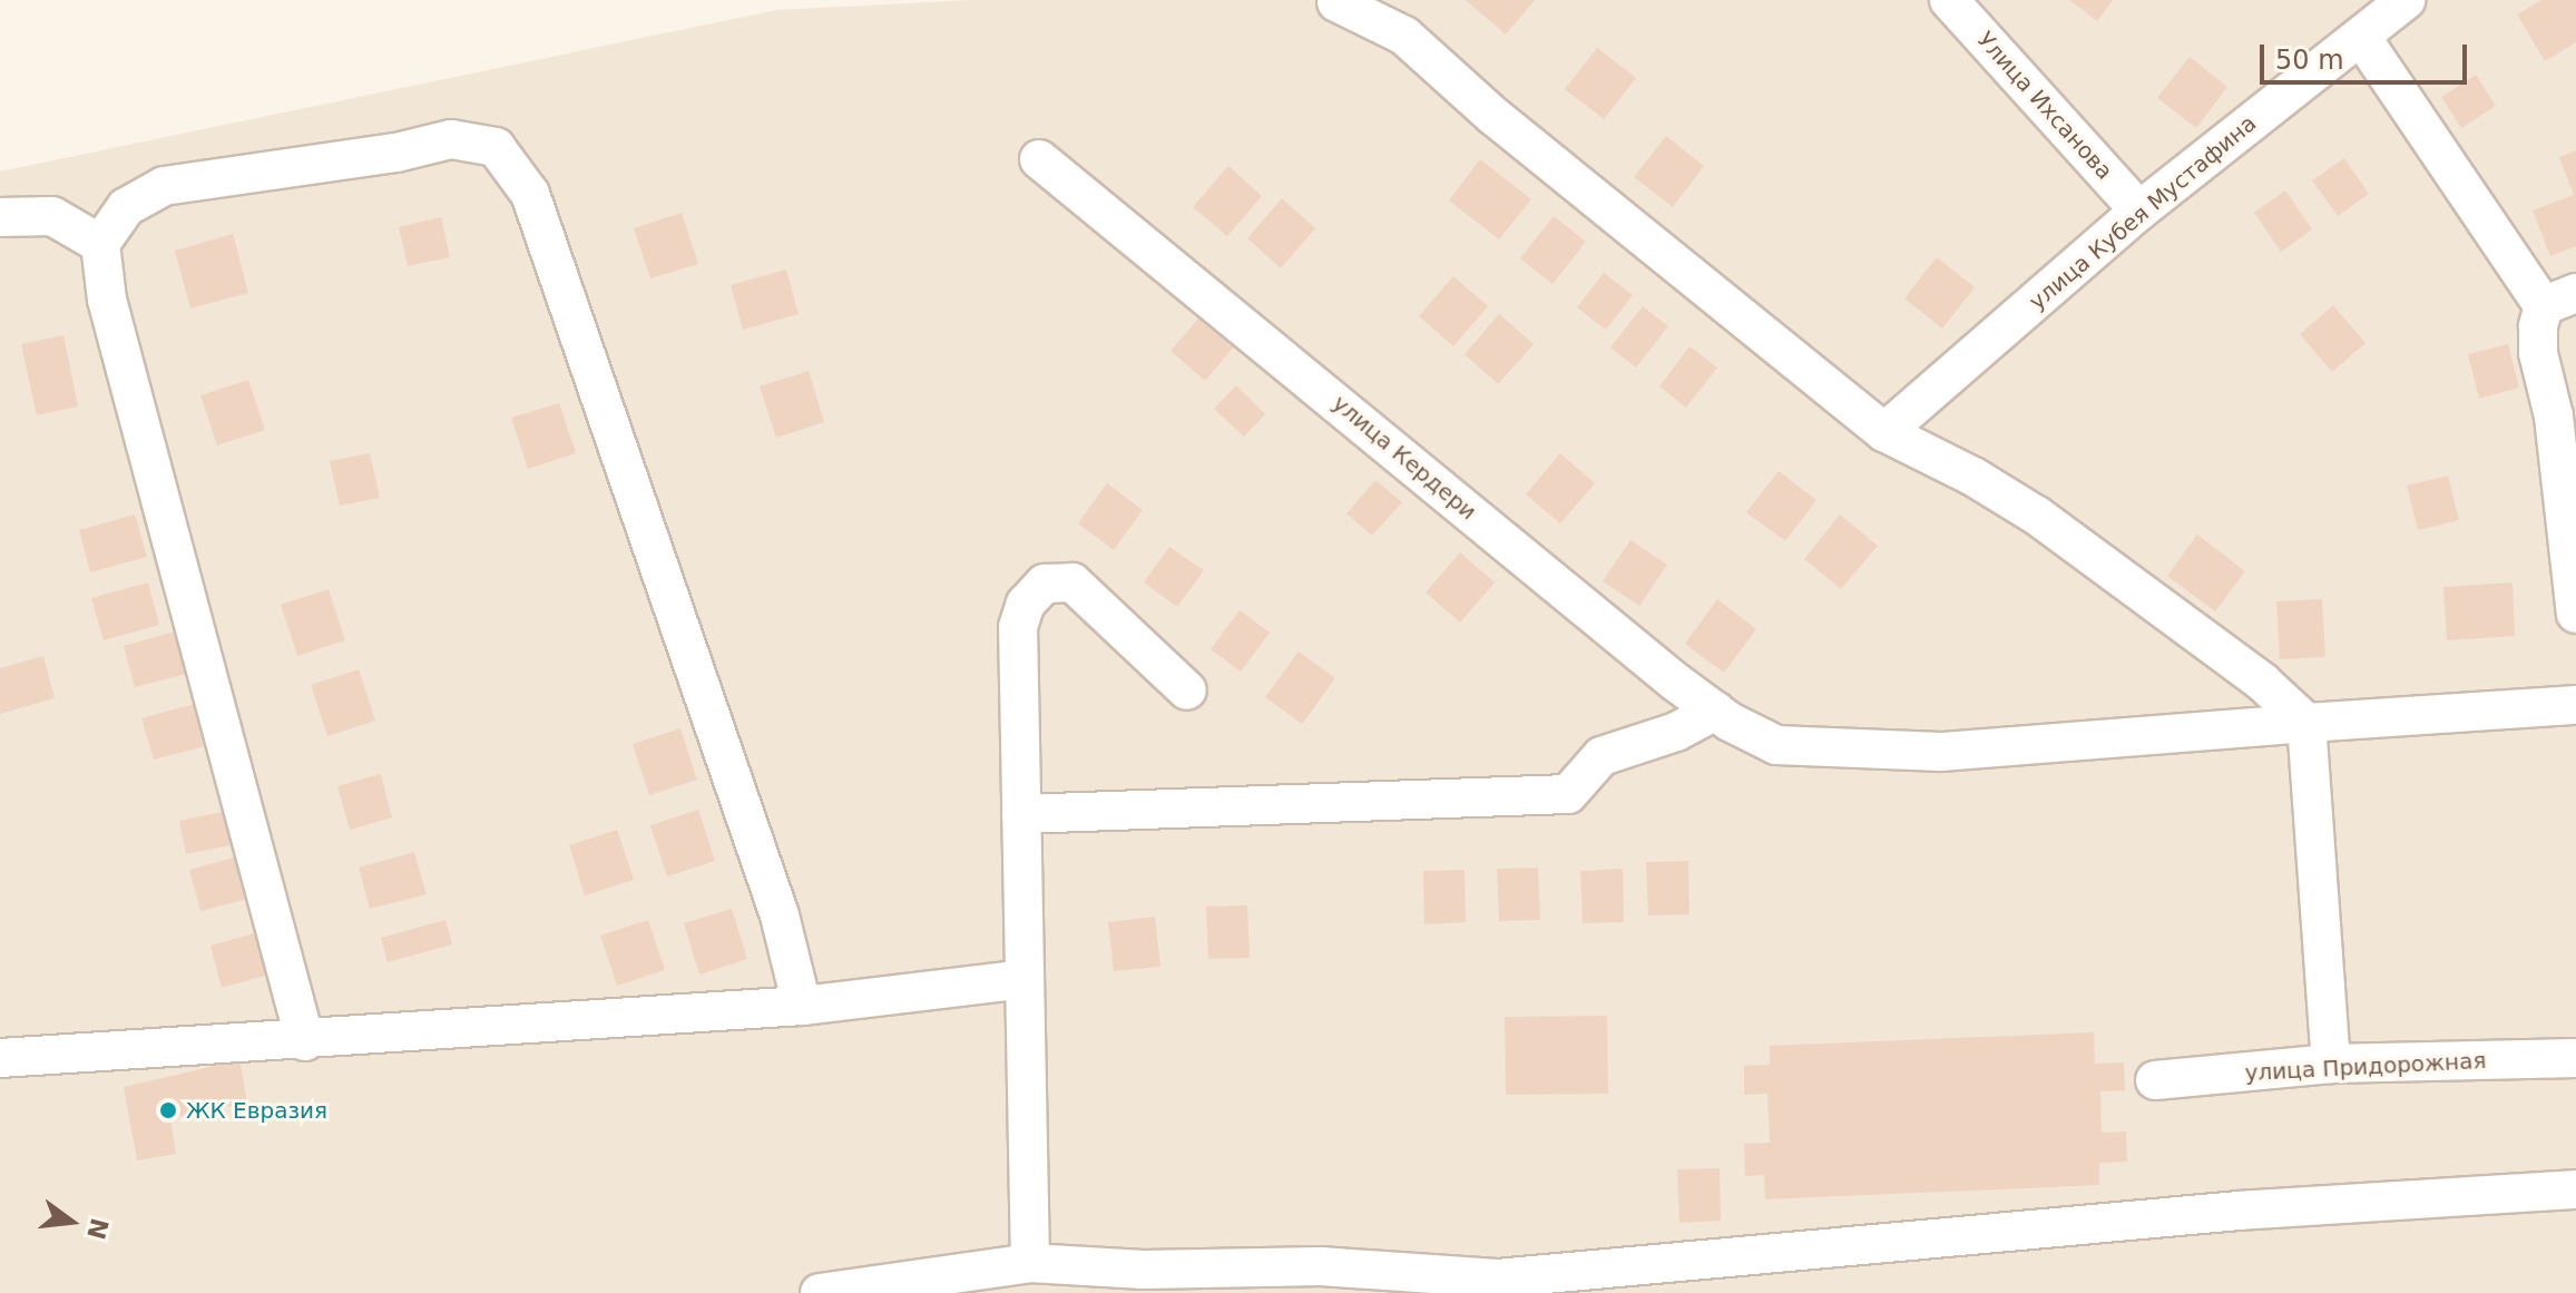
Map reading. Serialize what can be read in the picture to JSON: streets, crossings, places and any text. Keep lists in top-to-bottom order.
{
  "streets": {
    "street": [
      "Улица Ихсанова",
      "улица Кубея Мустафина",
      "улица Кердери",
      "улица Придорожная"
    ]
  },
  "crossings": [
    ["Улица Ихсанова", "улица Кубея Мустафина"]
  ],
  "places": ["ЖК Евразия"],
  "scale_bar": "50 m",
  "north": "right"
}
